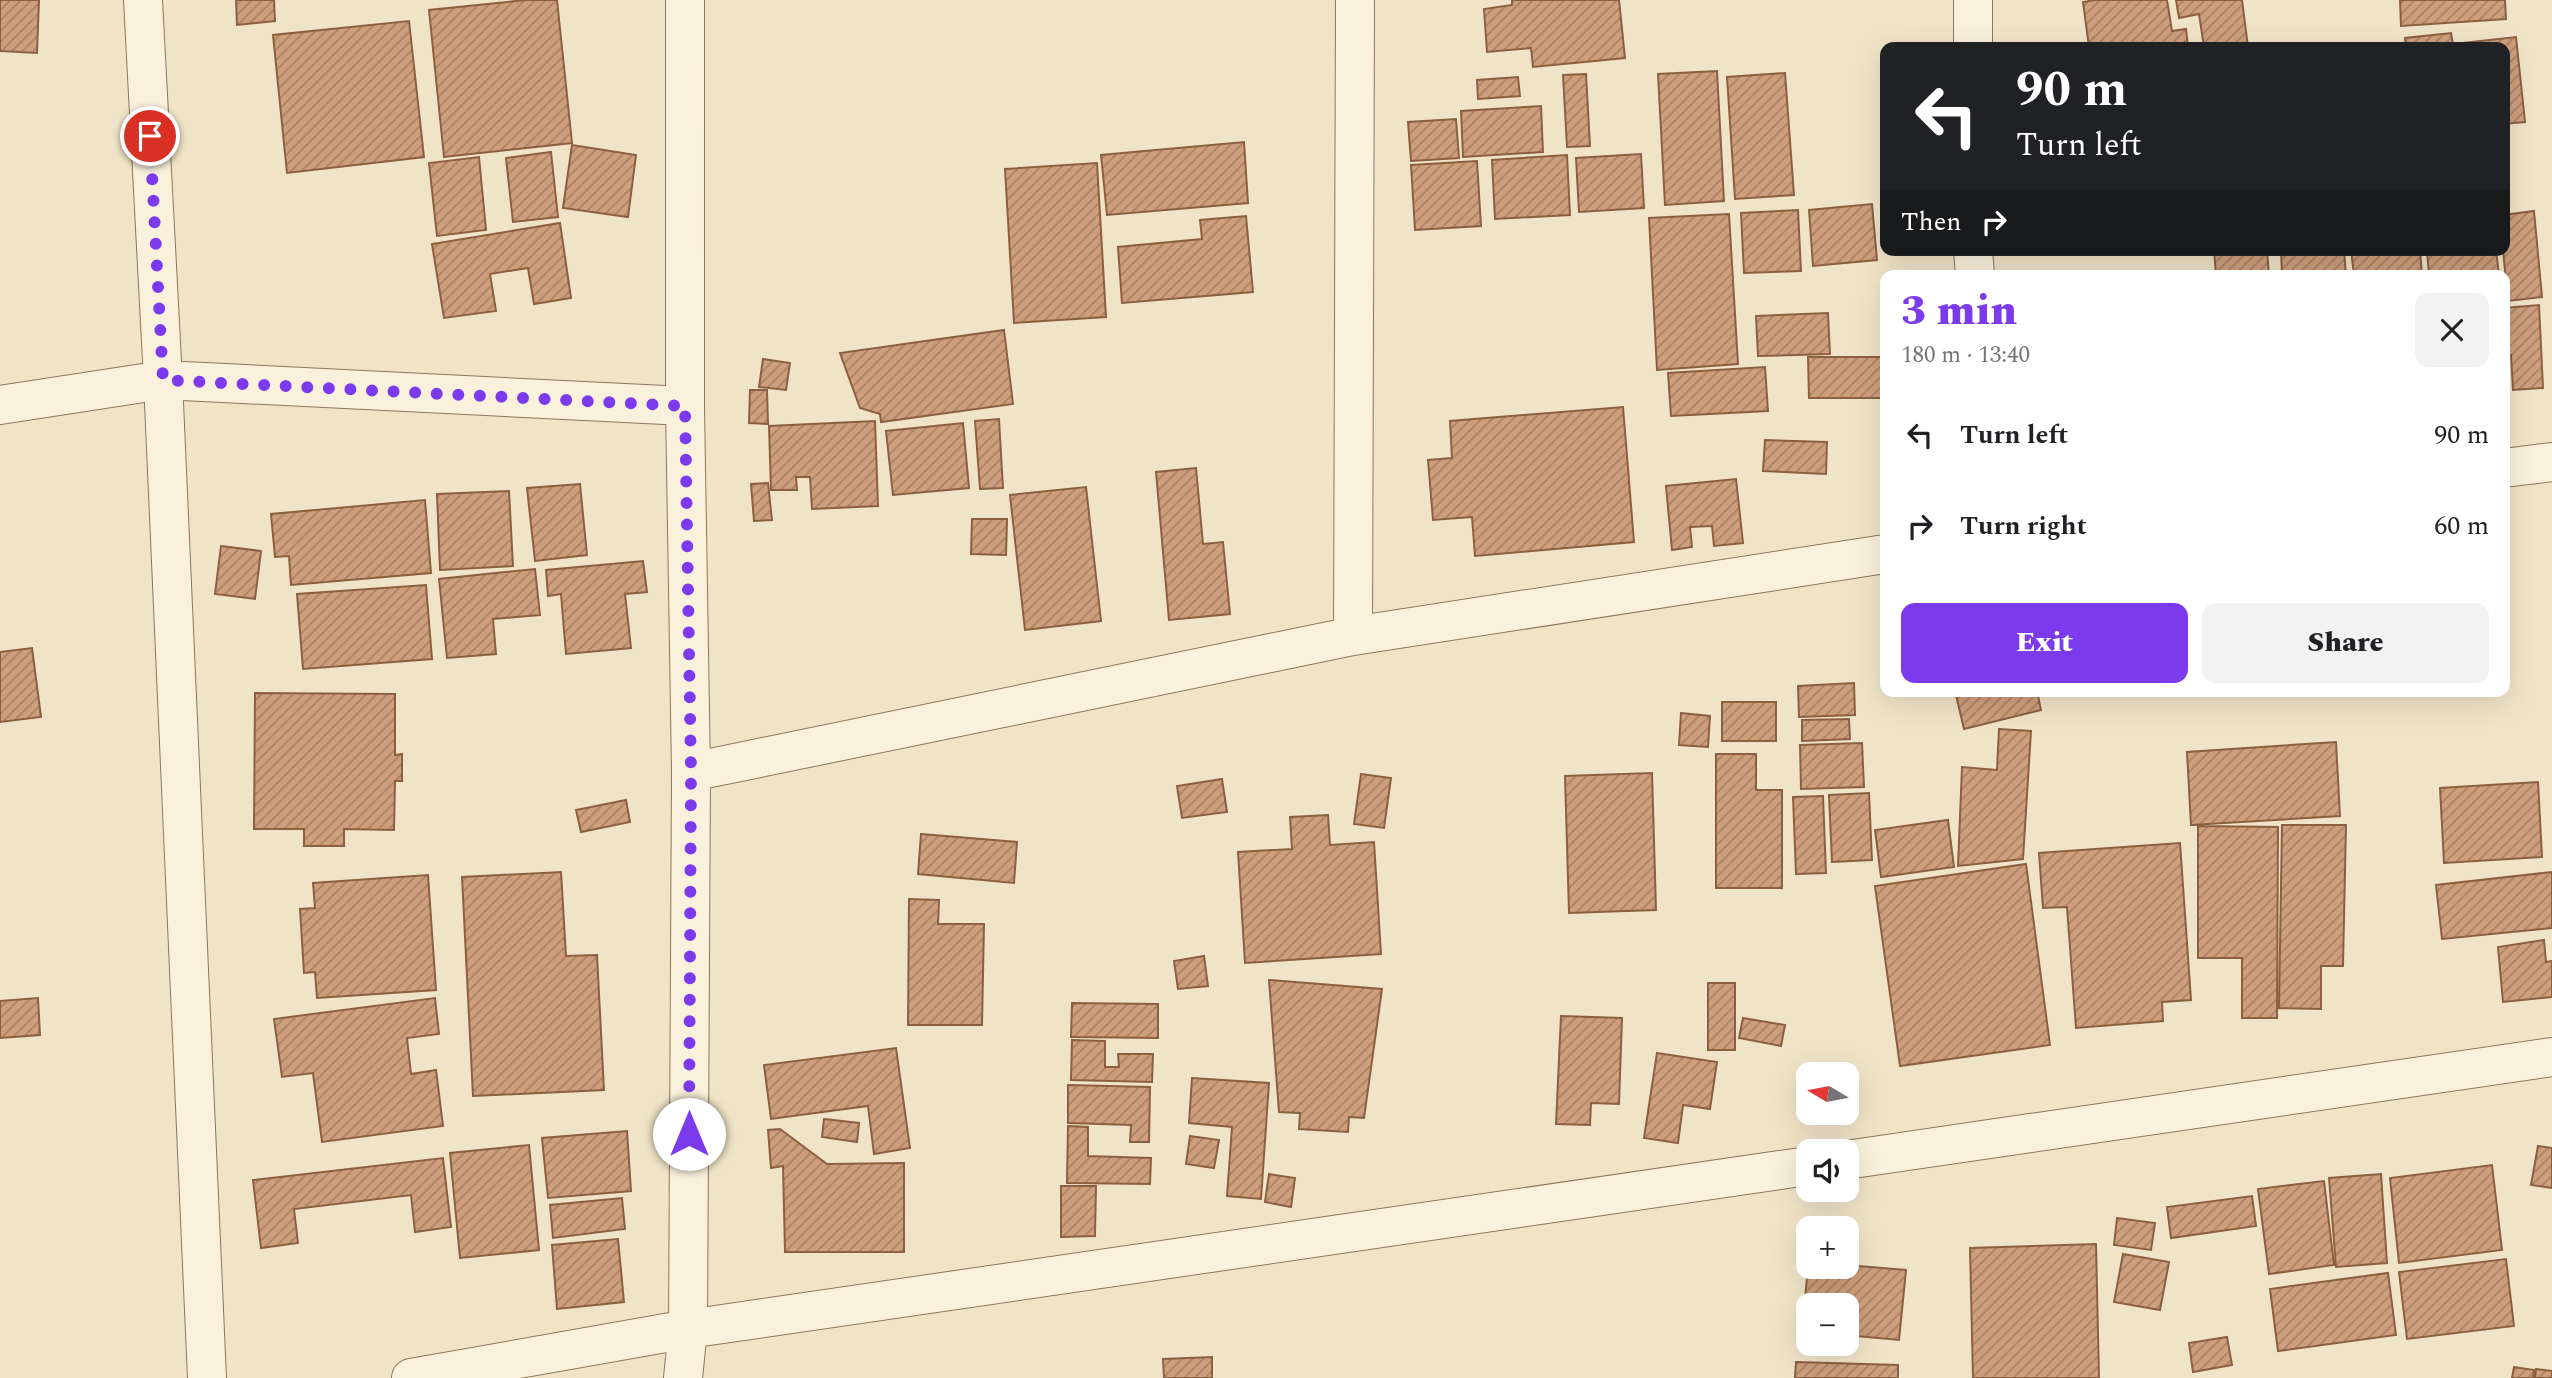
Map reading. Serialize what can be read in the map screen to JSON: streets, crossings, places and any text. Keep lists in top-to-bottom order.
{
  "north": "left",
  "page": {
    "turn": ["90 m", "Turn left"],
    "then": "Then",
    "heading": ["3 min", "180 m · 13:40"],
    "list": [
      {
        "name": "Turn left",
        "value": "90 m"
      },
      {
        "name": "Turn right",
        "value": "60 m"
      }
    ],
    "buttons": ["Exit", "Share"],
    "map_buttons": ["+", "−"]
  }
}
